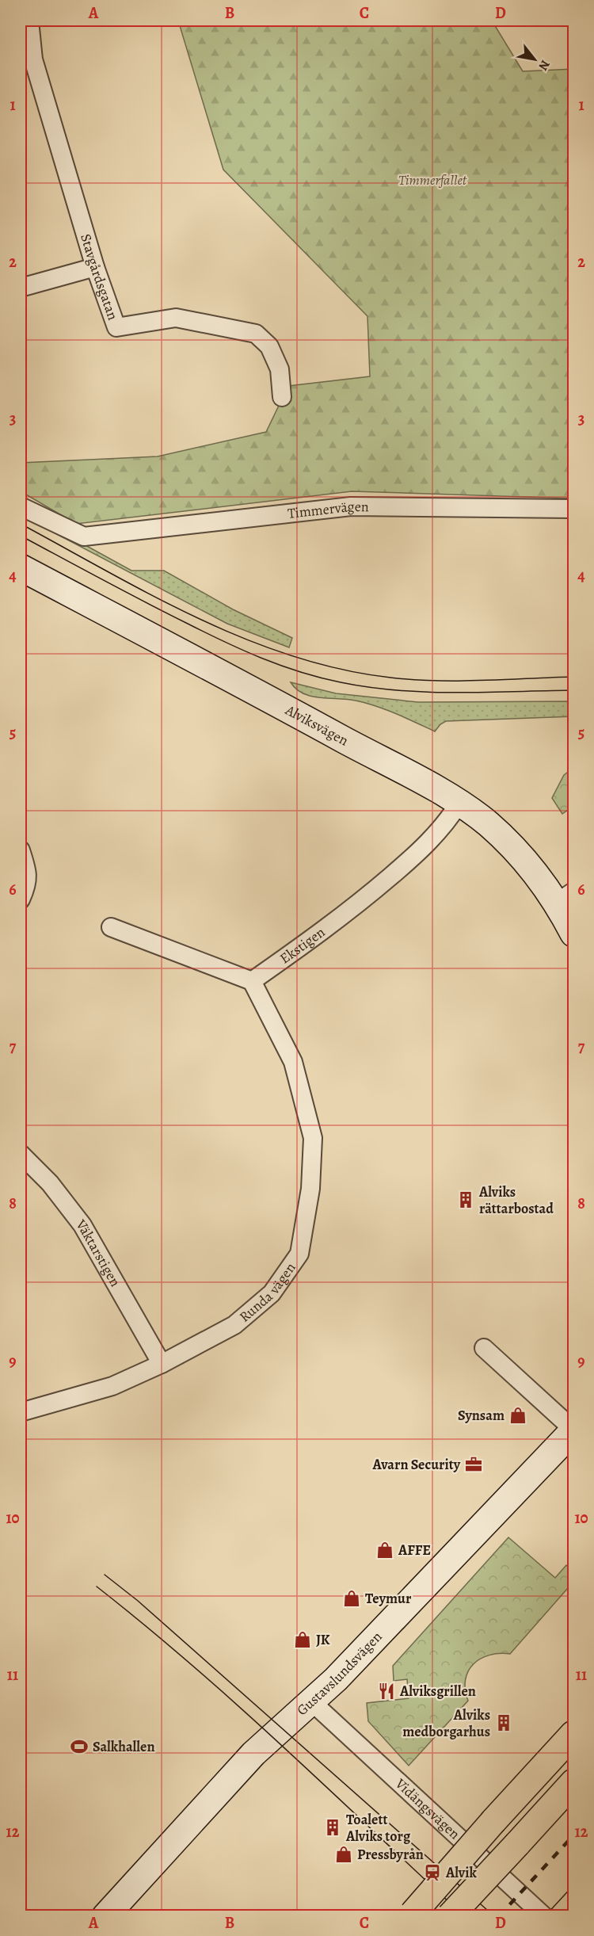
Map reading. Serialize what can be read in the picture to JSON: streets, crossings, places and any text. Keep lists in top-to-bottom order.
{
  "streets": {
    "street": [
      "Stavgårdsgatan",
      "Timmervägen",
      "Alviksvägen",
      "Ekstigen",
      "Väktarstigen",
      "Runda vägen",
      "Gustavslundsvägen",
      "Vidängsvägen"
    ]
  },
  "crossings": [
    ["Alviksvägen", "Ekstigen"],
    ["Ekstigen", "Runda vägen"],
    ["Väktarstigen", "Runda vägen"],
    ["Gustavslundsvägen", "Vidängsvägen"]
  ],
  "parks": ["Timmerfallet"],
  "places": {
    "building": ["Alviks rättarbostad", "Alviks medborgarhus", "Toalett Alviks torg"],
    "shop": [
      "Synsam",
      "AFFE",
      "Teymur",
      "JK",
      "Pressbyrån"
    ],
    "office": ["Avarn Security"],
    "restaurant": ["Alviksgrillen"],
    "sports": ["Salkhallen"],
    "station": ["Alvik"]
  },
  "north": "bottom right",
  "grid": {
    "columns": [
      "A",
      "B",
      "C",
      "D"
    ],
    "rows": [
      "1",
      "2",
      "3",
      "4",
      "5",
      "6",
      "7",
      "8",
      "9",
      "10",
      "11",
      "12"
    ]
  }
}
